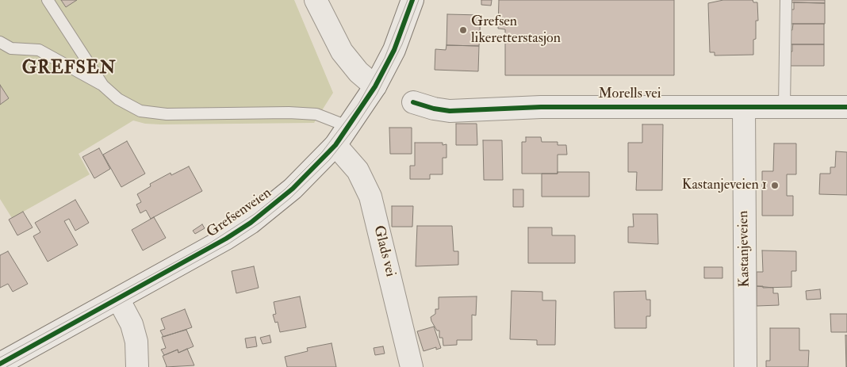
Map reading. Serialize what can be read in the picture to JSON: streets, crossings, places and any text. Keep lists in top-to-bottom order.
{
  "streets": {
    "street": [
      "Morells vei",
      "Grefsenveien",
      "Kastanjeveien",
      "Glads vei"
    ]
  },
  "crossings": [
    ["Morells vei", "Kastanjeveien"],
    ["Grefsenveien", "Glads vei"]
  ],
  "districts": ["GREFSEN"],
  "places": ["Grefsen likeretterstasjon", "Kastanjeveien 1"]
}
